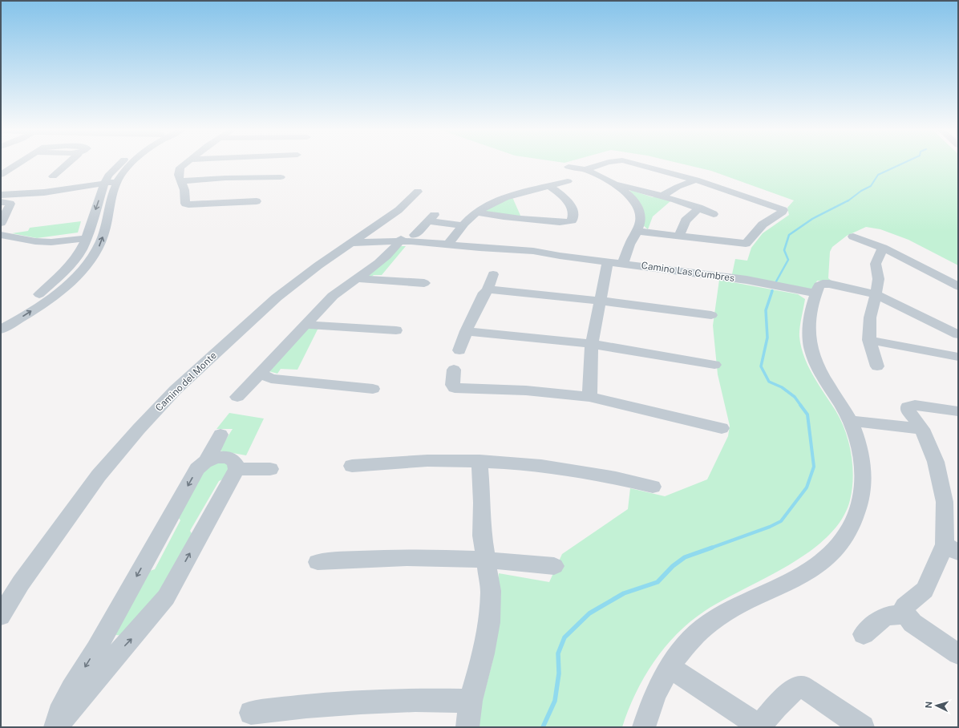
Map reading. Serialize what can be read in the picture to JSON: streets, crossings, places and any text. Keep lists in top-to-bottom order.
{
  "streets": {
    "street": ["Camino Las Cumbres", "Camino del Monte"]
  },
  "crossings": [
    ["Camino Las Cumbres", "Camino del Monte"]
  ],
  "north": "left"
}
